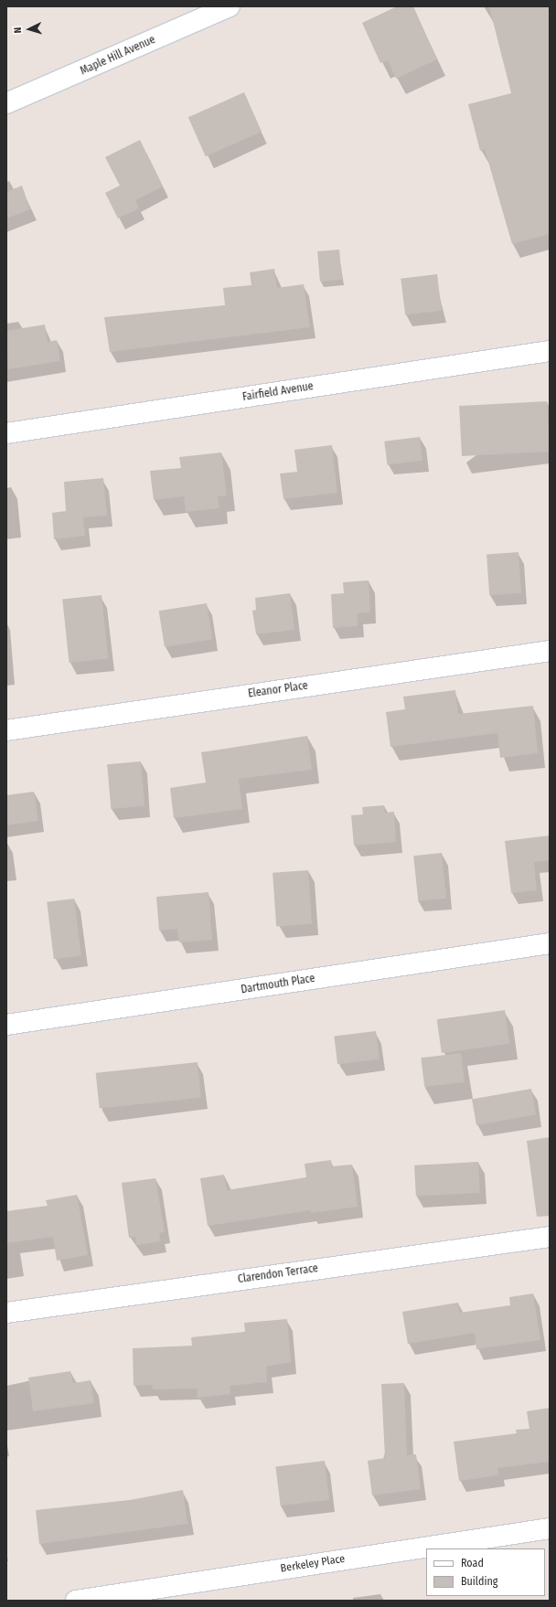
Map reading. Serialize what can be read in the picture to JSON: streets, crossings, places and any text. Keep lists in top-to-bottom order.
{
  "streets": {
    "street": [
      "Maple Hill Avenue",
      "Fairfield Avenue",
      "Eleanor Place",
      "Dartmouth Place",
      "Clarendon Terrace",
      "Berkeley Place"
    ]
  },
  "legend": ["Road", "Building"],
  "north": "left"
}
